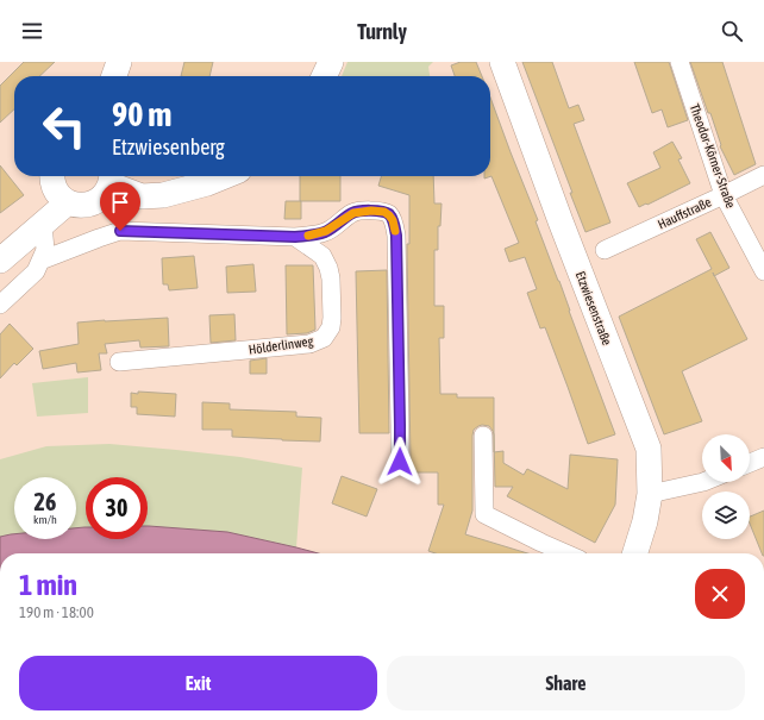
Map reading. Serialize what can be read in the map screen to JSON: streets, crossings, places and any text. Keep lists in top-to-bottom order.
{
  "streets": {
    "street": [
      "Theodor-Körner-Straße",
      "Hauffstraße",
      "Etzwiesenstraße",
      "Hölderlinweg"
    ]
  },
  "crossings": [
    ["Theodor-Körner-Straße", "Hauffstraße"]
  ],
  "north": "bottom right",
  "page": {
    "header": "Turnly",
    "turn": ["90 m", "Etzwiesenberg"],
    "speed": "26 km/h",
    "limit": "30",
    "heading": ["1 min", "190 m · 18:00"],
    "buttons": ["Exit", "Share"]
  }
}
